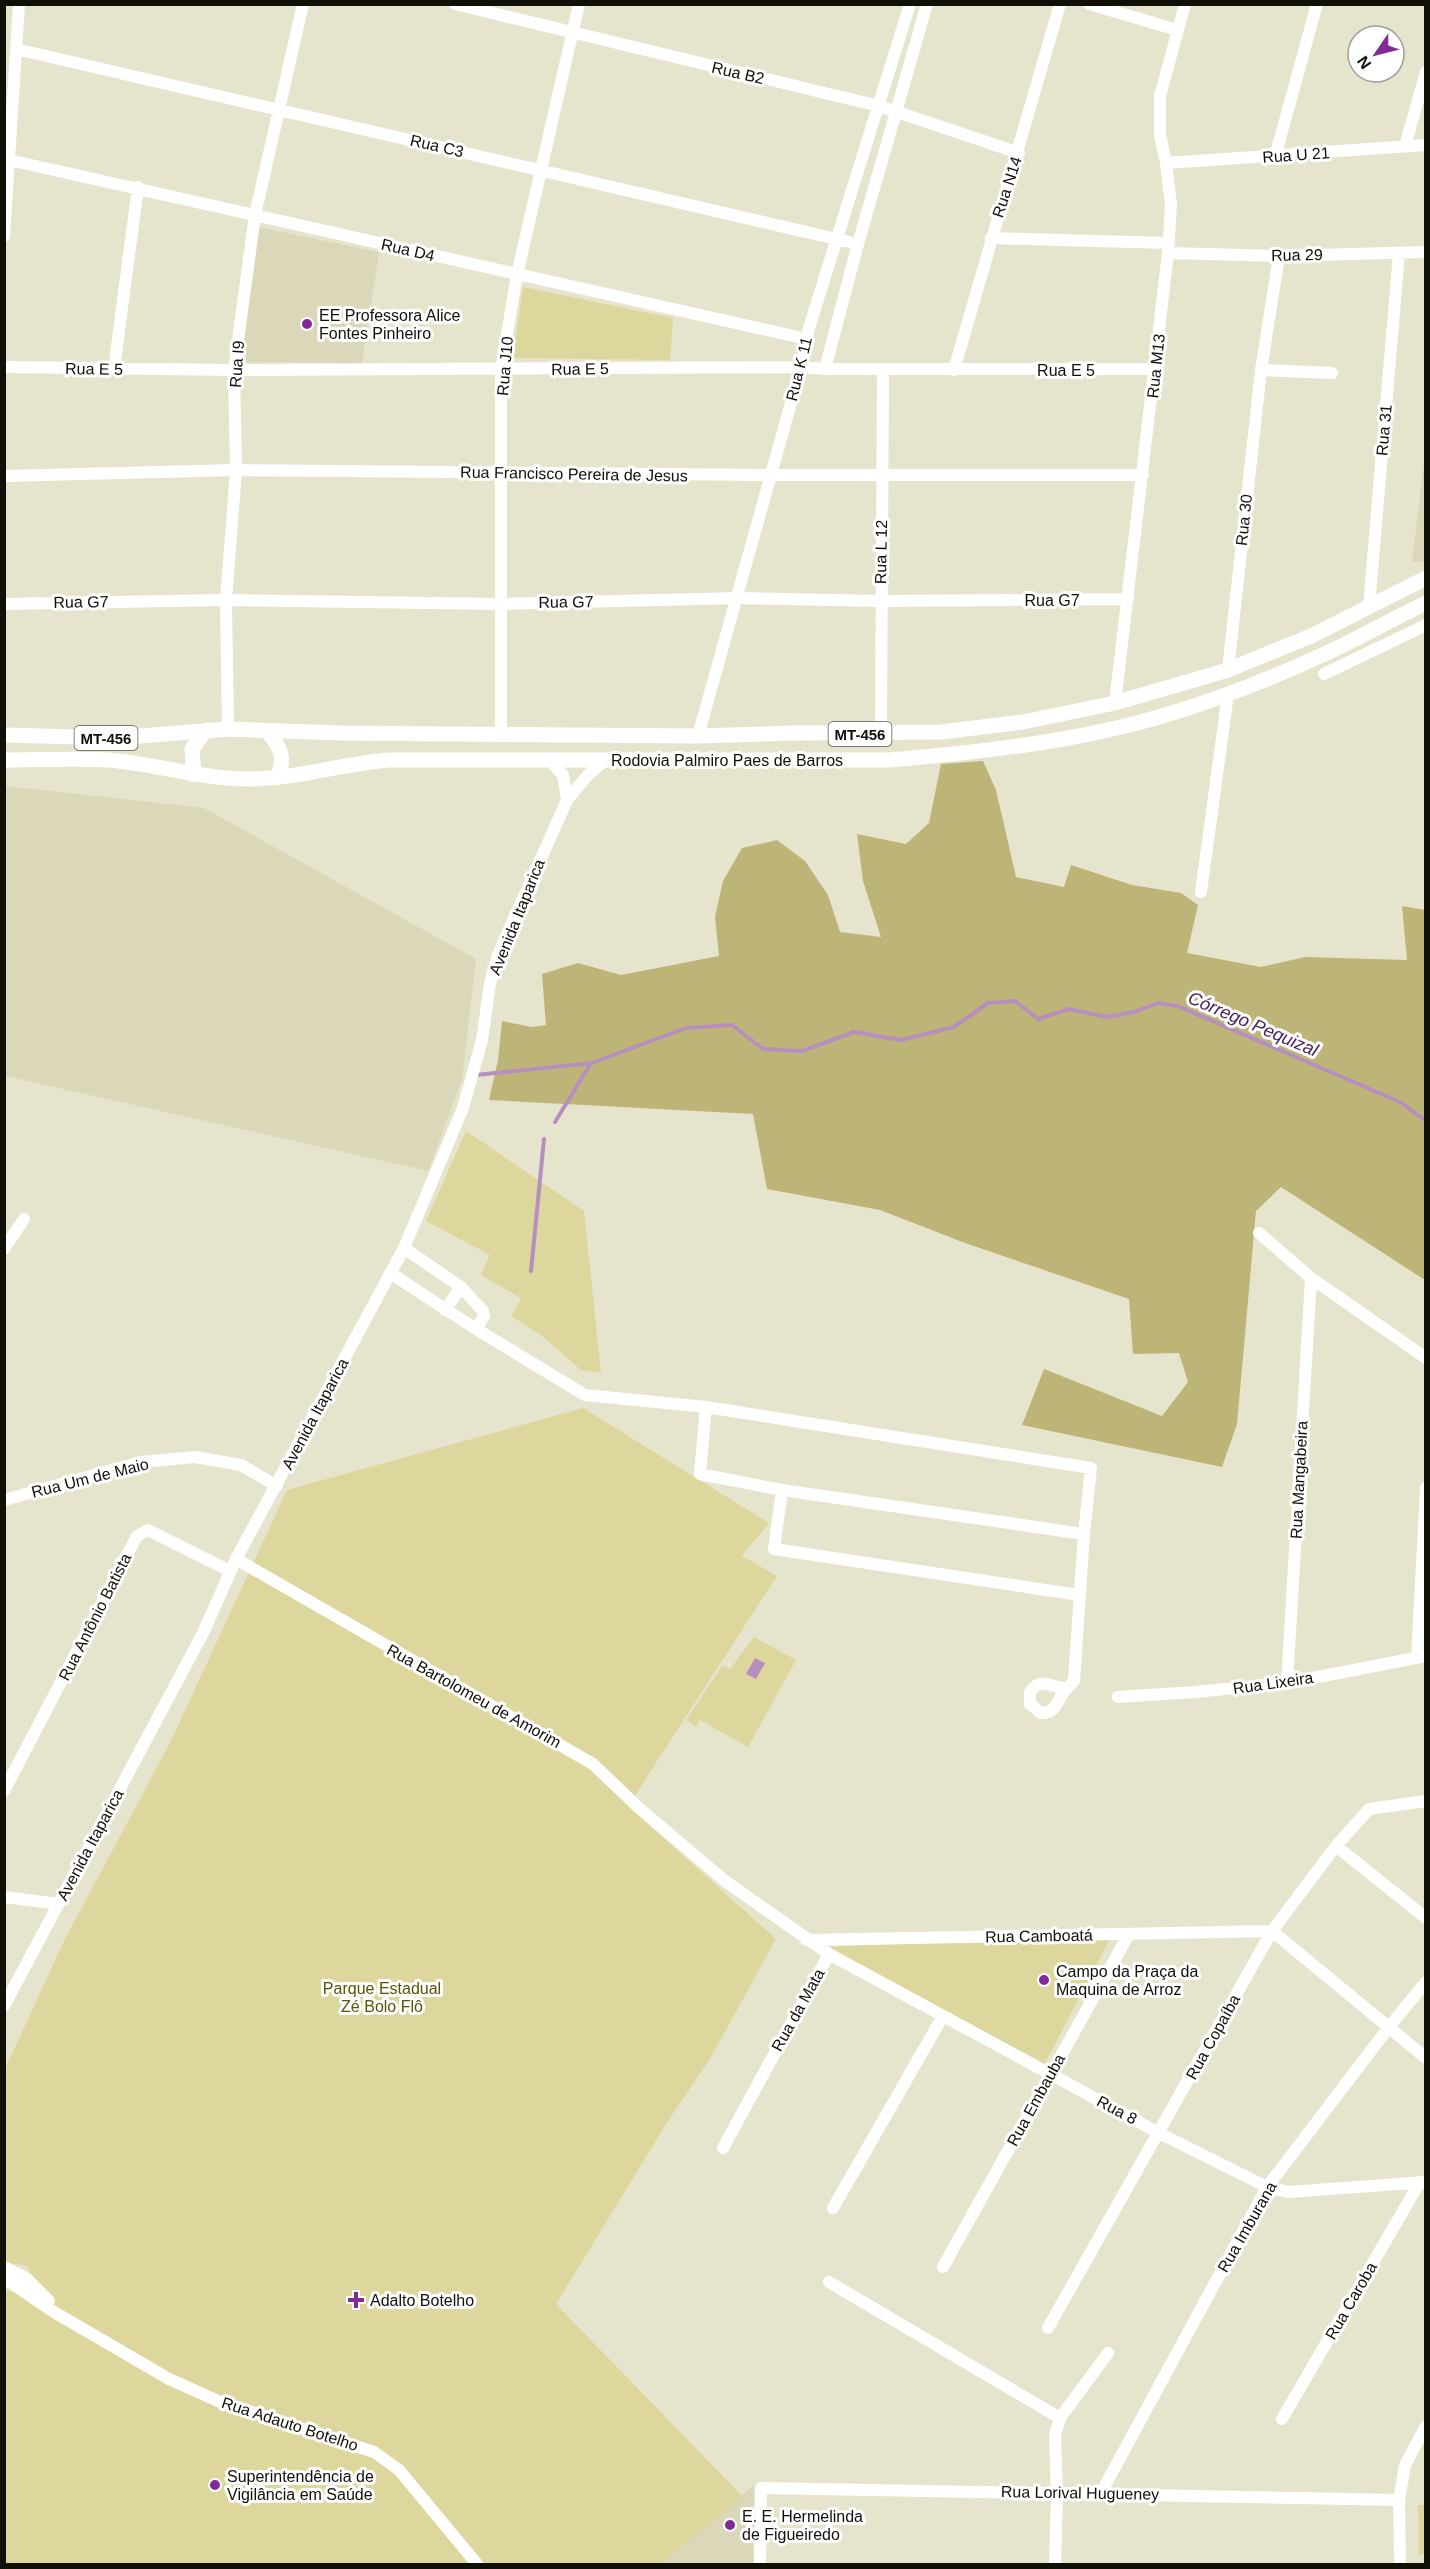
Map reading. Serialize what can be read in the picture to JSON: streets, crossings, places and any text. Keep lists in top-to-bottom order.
{
  "streets": {
    "main road": ["MT-456", "Rodovia Palmiro Paes de Barros"],
    "street": [
      "Rua B2",
      "Rua C3",
      "Rua U 21",
      "Rua N14",
      "Rua D4",
      "Rua 29",
      "Rua I9",
      "Rua J10",
      "Rua M13",
      "Rua E 5",
      "Rua K 11",
      "Rua 31",
      "Rua Francisco Pereira de Jesus",
      "Rua 30",
      "Rua L 12",
      "Rua G7",
      "Avenida Itaparica",
      "Rua Um de Maio",
      "Rua Mangabeira",
      "Rua Antônio Batista",
      "Rua Lixeira",
      "Rua Bartolomeu de Amorim",
      "Rua Camboatá",
      "Rua da Mata",
      "Rua Copaíba",
      "Rua Embauba",
      "Rua 8",
      "Rua Imburana",
      "Rua Caroba",
      "Rua Adauto Botelho",
      "Rua Lorival Hugueney"
    ]
  },
  "crossings": [
    ["Rua B2", "Rua N14"],
    ["Rua B2", "Rua J10"],
    ["Rua B2", "Rua K 11"],
    ["Rua C3", "Rua I9"],
    ["Rua C3", "Rua J10"],
    ["Rua C3", "Rua K 11"],
    ["Rua U 21", "Rua M13"],
    ["Rua N14", "Rua 29"],
    ["Rua N14", "Rua E 5"],
    ["Rua D4", "Rua I9"],
    ["Rua D4", "Rua J10"],
    ["Rua D4", "Rua K 11"],
    ["Rua 29", "Rua M13"],
    ["Rua 29", "Rua 31"],
    ["Rua 29", "Rua 30"],
    ["Rua I9", "Rua E 5"],
    ["Rua I9", "Rua Francisco Pereira de Jesus"],
    ["Rua I9", "Rua G7"],
    ["Rua I9", "Rodovia Palmiro Paes de Barros"],
    ["Rua J10", "Rua E 5"],
    ["Rua J10", "Rua Francisco Pereira de Jesus"],
    ["Rua J10", "Rua G7"],
    ["Rua J10", "Rodovia Palmiro Paes de Barros"],
    ["Rua M13", "Rua E 5"],
    ["Rua M13", "Rua Francisco Pereira de Jesus"],
    ["Rua M13", "Rua G7"],
    ["Rua M13", "Rodovia Palmiro Paes de Barros"],
    ["Rua E 5", "Rua K 11"],
    ["Rua E 5", "Rua L 12"],
    ["Rua K 11", "Rua Francisco Pereira de Jesus"],
    ["Rua K 11", "Rua G7"],
    ["Rua K 11", "Rodovia Palmiro Paes de Barros"],
    ["Rua 31", "Rodovia Palmiro Paes de Barros"],
    ["Rua Francisco Pereira de Jesus", "Rua L 12"],
    ["Rua 30", "Rodovia Palmiro Paes de Barros"],
    ["Rua L 12", "Rua G7"],
    ["Rua L 12", "Rodovia Palmiro Paes de Barros"],
    ["Rodovia Palmiro Paes de Barros", "Avenida Itaparica"],
    ["Avenida Itaparica", "Rua Um de Maio"],
    ["Avenida Itaparica", "Rua Antônio Batista"],
    ["Avenida Itaparica", "Rua Bartolomeu de Amorim"],
    ["Rua Mangabeira", "Rua Lixeira"],
    ["Rua Bartolomeu de Amorim", "Rua da Mata"],
    ["Rua Camboatá", "Rua da Mata"],
    ["Rua Camboatá", "Rua Copaíba"],
    ["Rua Camboatá", "Rua Embauba"],
    ["Rua da Mata", "Rua 8"],
    ["Rua Copaíba", "Rua 8"],
    ["Rua Embauba", "Rua 8"],
    ["Rua 8", "Rua Imburana"],
    ["Rua 8", "Rua Caroba"],
    ["Rua Imburana", "Rua Lorival Hugueney"]
  ],
  "water": ["Córrego Pequizal"],
  "parks": ["Parque Estadual Zé Bolo Flô"],
  "places": {
    "other": [
      "EE Professora Alice Fontes Pinheiro",
      "Campo da Praça da Maquina de Arroz",
      "Superintendência de Vigilância em Saúde",
      "E. E. Hermelinda de Figueiredo"
    ],
    "health": ["Adalto Botelho"]
  },
  "north": "bottom left"
}
